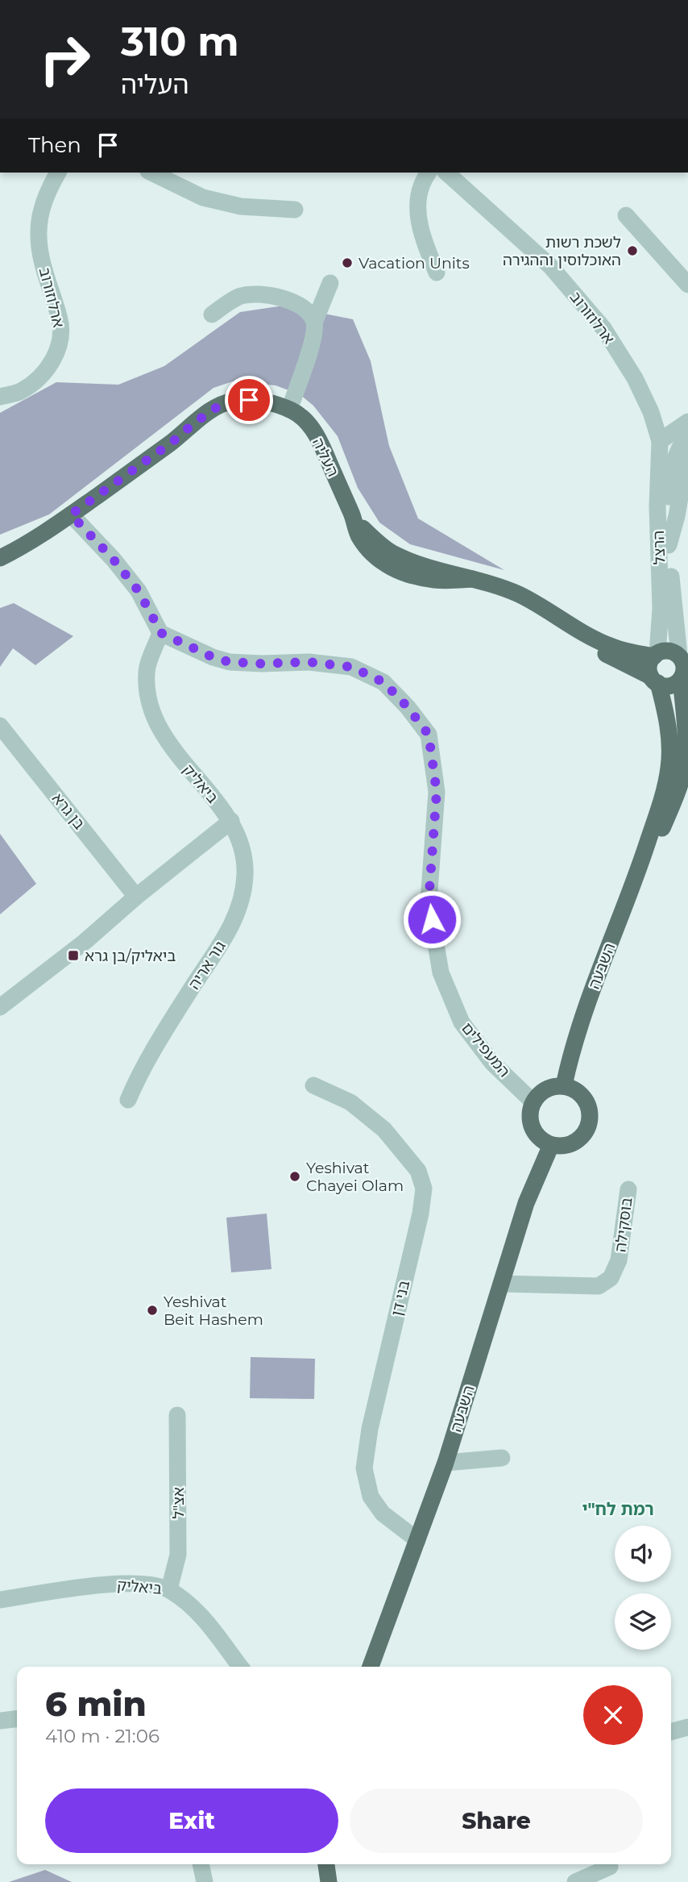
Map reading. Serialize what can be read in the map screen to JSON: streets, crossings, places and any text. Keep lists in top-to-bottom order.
{
  "streets": {
    "main road": ["העליה", "השבעה"],
    "street": [
      "ארלוזורוב",
      "הרצל",
      "ביאליק",
      "בן גרא",
      "גור אריה",
      "המעפילים",
      "בוסקילה",
      "בני דן",
      "אצ\"ל"
    ]
  },
  "crossings": [
    ["ארלוזורוב", "הרצל"],
    ["העליה", "הרצל"],
    ["העליה", "השבעה"],
    ["הרצל", "השבעה"],
    ["ביאליק", "גור אריה"],
    ["ביאליק", "המעפילים"],
    ["ביאליק", "אצ\"ל"],
    ["השבעה", "המעפילים"],
    ["השבעה", "בוסקילה"],
    ["השבעה", "בני דן"]
  ],
  "districts": ["רמת לח\"י"],
  "places": {
    "other": [
      "לשכת רשות האוכלוסין וההגירה",
      "Vacation Units",
      "Yeshivat Chayei Olam",
      "Yeshivat Beit Hashem"
    ],
    "transit": ["ביאליק/בן גרא"]
  },
  "page": {
    "turn": ["310 m", "העליה"],
    "then": "Then",
    "heading": ["6 min", "410 m · 21:06"],
    "buttons": ["Exit", "Share"]
  }
}
